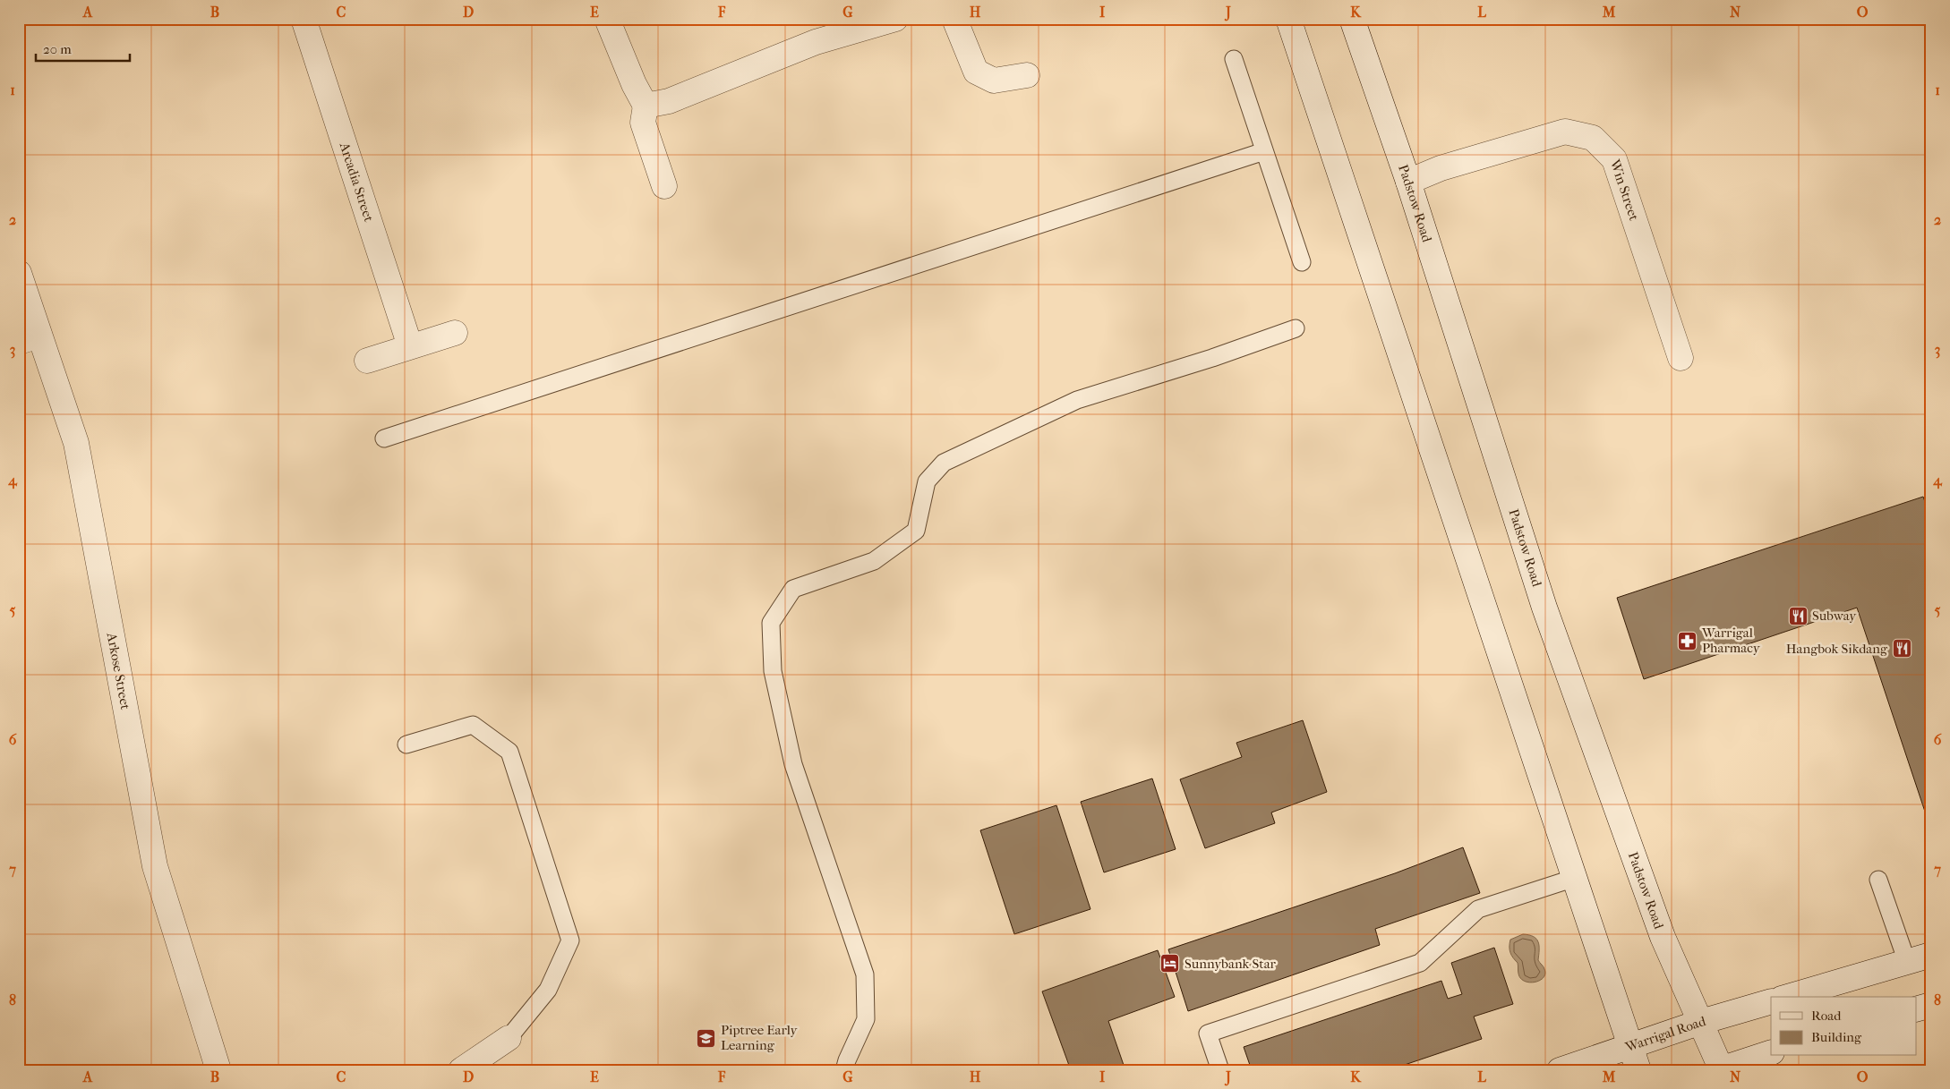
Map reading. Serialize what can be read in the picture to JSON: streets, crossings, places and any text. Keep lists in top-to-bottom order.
{
  "streets": {
    "street": [
      "Arcadia Street",
      "Win Street",
      "Padstow Road",
      "Arkose Street",
      "Warrigal Road"
    ]
  },
  "crossings": [
    ["Win Street", "Padstow Road"],
    ["Padstow Road", "Warrigal Road"]
  ],
  "places": {
    "restaurant": ["Subway", "Hangbok Sikdang"],
    "pharmacy": ["Warrigal Pharmacy"],
    "hotel": ["Sunnybank Star"],
    "school or university": ["Piptree Early Learning"]
  },
  "legend": ["Road", "Building"],
  "scale_bar": "20 m",
  "grid": {
    "columns": [
      "A",
      "B",
      "C",
      "D",
      "E",
      "F",
      "G",
      "H",
      "I",
      "J",
      "K",
      "L",
      "M",
      "N",
      "O"
    ],
    "rows": [
      "1",
      "2",
      "3",
      "4",
      "5",
      "6",
      "7",
      "8"
    ]
  }
}
